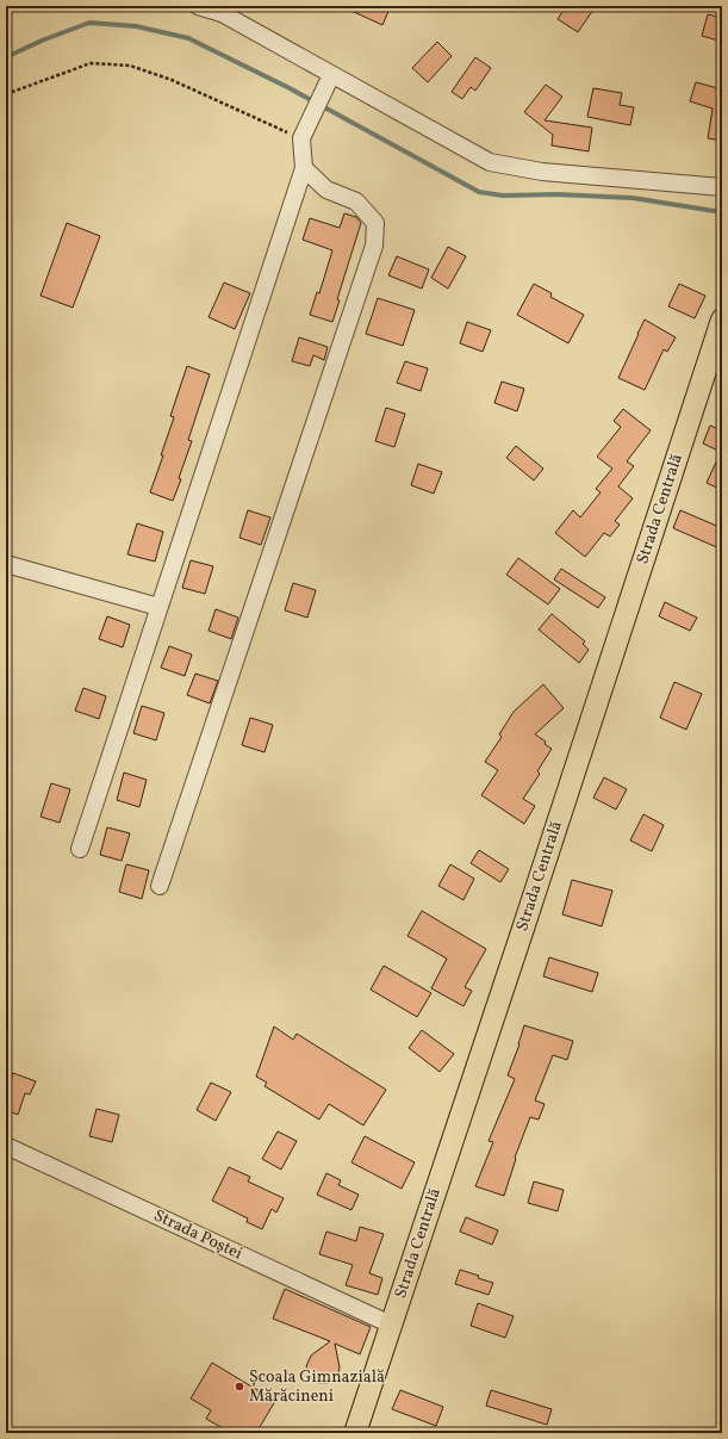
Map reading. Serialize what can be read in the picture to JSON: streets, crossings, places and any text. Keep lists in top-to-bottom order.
{
  "streets": {
    "main road": ["Strada Centrală"],
    "street": ["Strada Poștei"]
  },
  "crossings": [
    ["Strada Centrală", "Strada Poștei"]
  ],
  "places": ["Școala Gimnazială Mărăcineni"]
}
